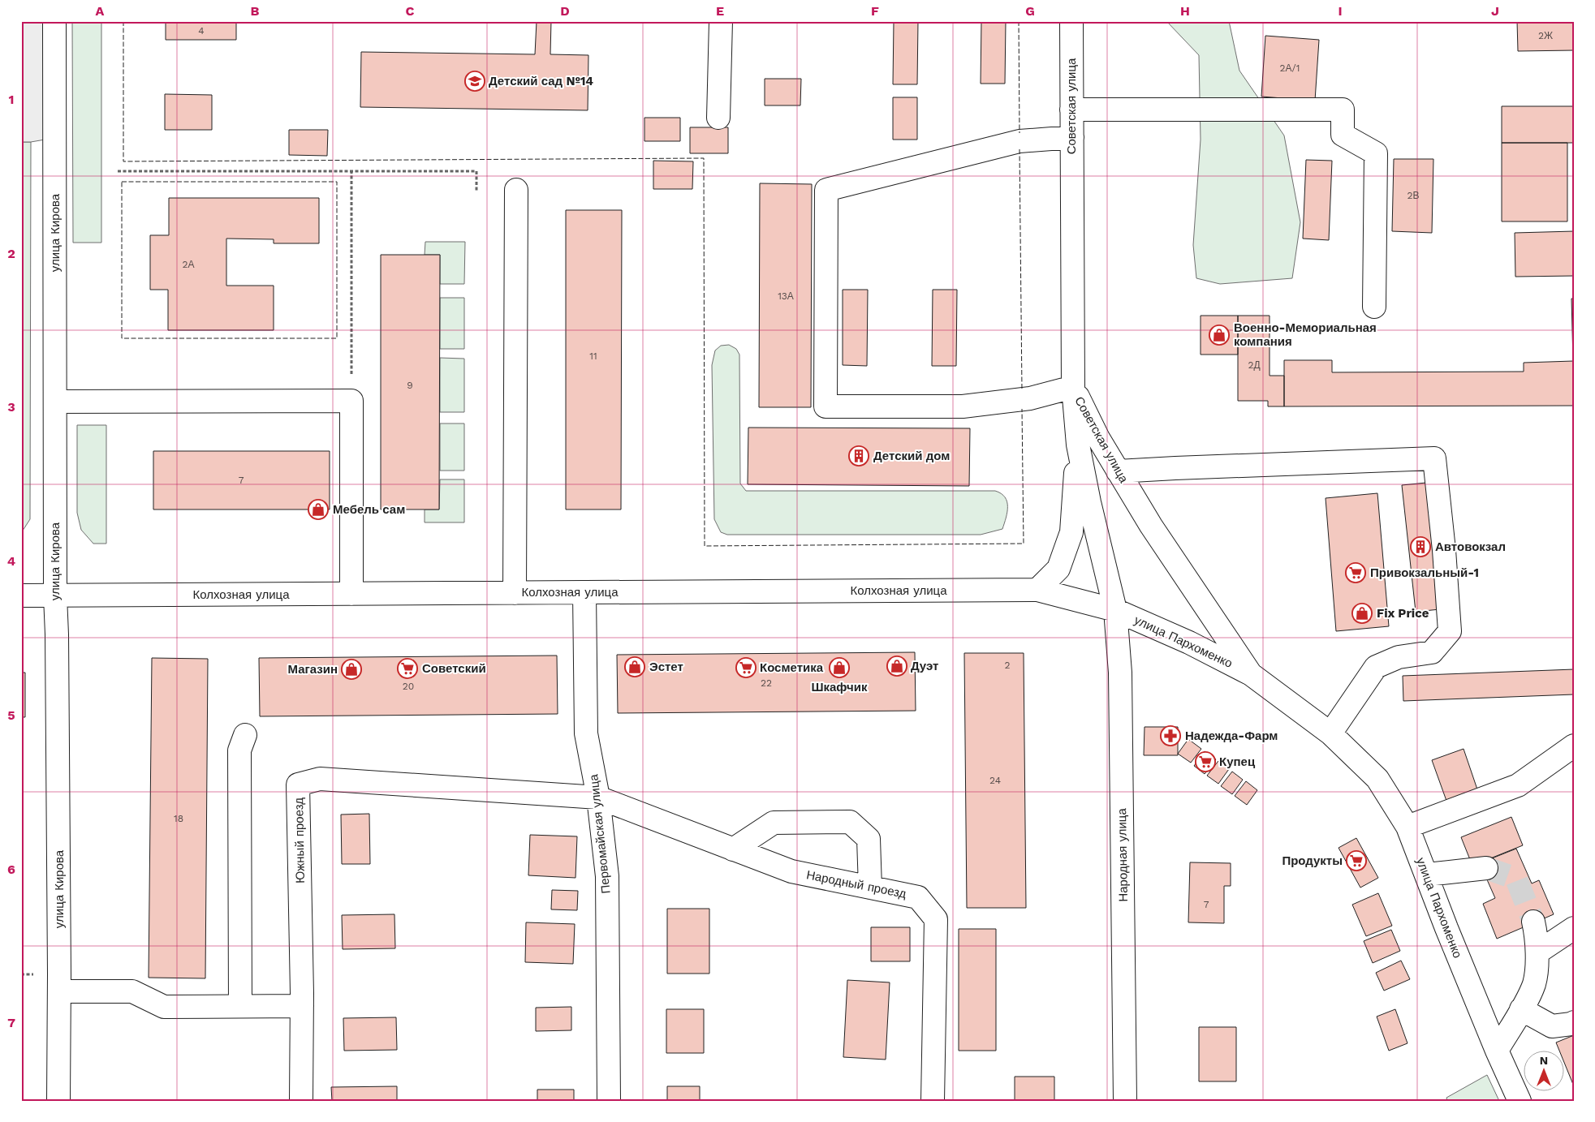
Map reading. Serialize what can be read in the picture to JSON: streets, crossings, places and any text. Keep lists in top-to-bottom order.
{
  "streets": {
    "street": [
      "Советская улица",
      "улица Кирова",
      "Колхозная улица",
      "улица Пархоменко",
      "Первомайская улица",
      "Южный проезд",
      "Народная улица",
      "Народный проезд"
    ]
  },
  "crossings": [
    ["Советская улица", "улица Пархоменко"],
    ["улица Кирова", "Колхозная улица"],
    ["Колхозная улица", "улица Пархоменко"],
    ["Колхозная улица", "Первомайская улица"],
    ["Колхозная улица", "Народная улица"],
    ["улица Пархоменко", "Народная улица"],
    ["Первомайская улица", "Южный проезд"],
    ["Первомайская улица", "Народный проезд"],
    ["Южный проезд", "Народный проезд"]
  ],
  "places": {
    "school or university": ["Детский сад №14"],
    "shop": [
      "Военно-Мемориальная компания",
      "Мебель сам",
      "Fix Price",
      "Дуэт",
      "Эстет",
      "Шкафчик",
      "Магазин"
    ],
    "building": ["Детский дом", "Автовокзал"],
    "supermarket": [
      "Привокзальный-1",
      "Косметика",
      "Советский",
      "Купец",
      "Продукты"
    ],
    "pharmacy": ["Надежда-Фарм"]
  },
  "house_numbers": [
    "4",
    "2Ж",
    "2А/1",
    "2В",
    "2А",
    "13А",
    "11",
    "2Д",
    "9",
    "7",
    "2",
    "22",
    "20",
    "24",
    "18",
    "7"
  ],
  "north": "top",
  "grid": {
    "columns": [
      "A",
      "B",
      "C",
      "D",
      "E",
      "F",
      "G",
      "H",
      "I",
      "J"
    ],
    "rows": [
      "1",
      "2",
      "3",
      "4",
      "5",
      "6",
      "7"
    ]
  }
}
